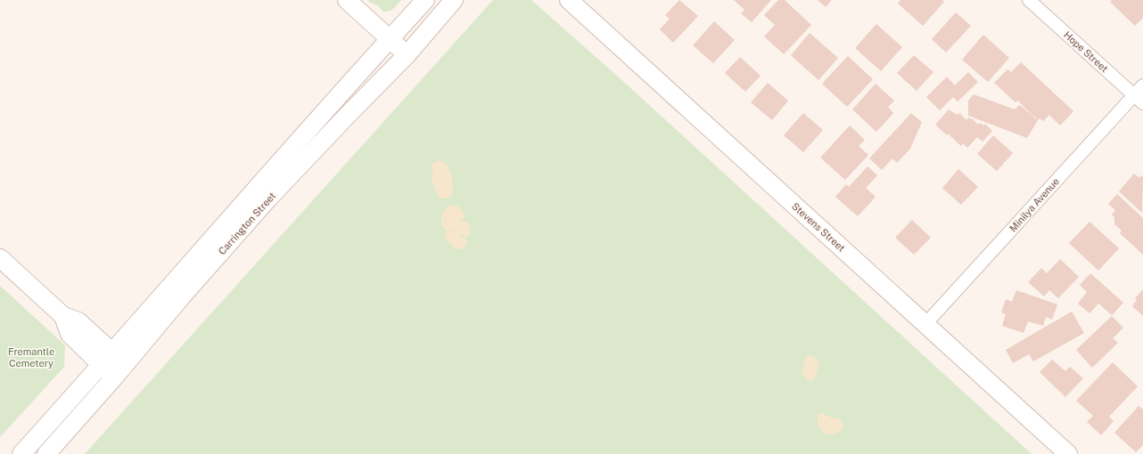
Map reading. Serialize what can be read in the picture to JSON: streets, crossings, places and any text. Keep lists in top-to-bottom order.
{
  "streets": {
    "main road": ["Carrington Street", "Stevens Street"],
    "street": ["Hope Street", "Minilya Avenue"]
  },
  "crossings": [
    ["Hope Street", "Minilya Avenue"],
    ["Minilya Avenue", "Stevens Street"]
  ],
  "parks": ["Fremantle Cemetery"]
}
